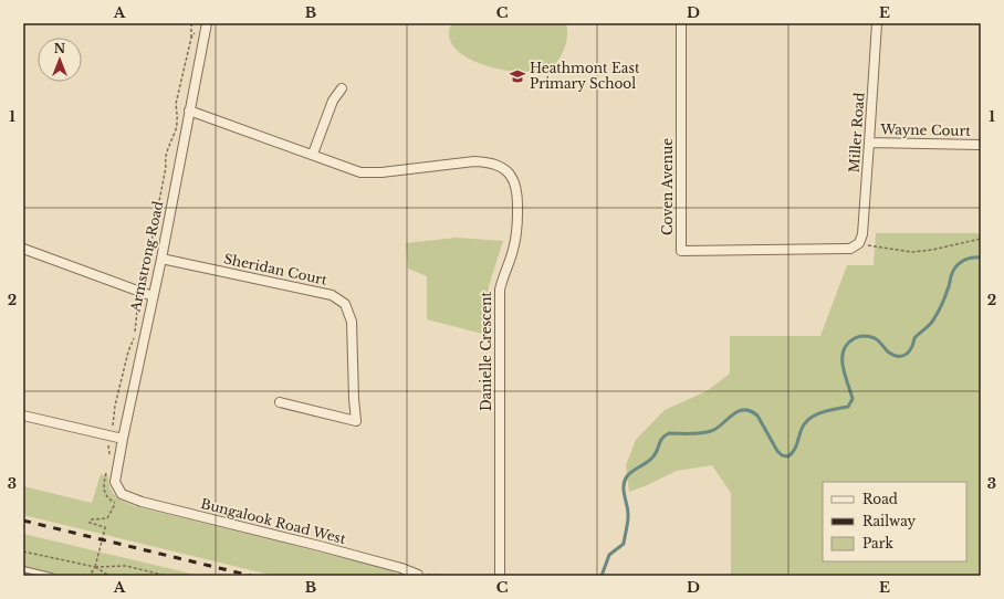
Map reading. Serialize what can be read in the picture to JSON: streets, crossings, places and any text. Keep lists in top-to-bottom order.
{
  "streets": {
    "street": [
      "Wayne Court",
      "Miller Road",
      "Coven Avenue",
      "Armstrong Road",
      "Sheridan Court",
      "Danielle Crescent",
      "Bungalook Road West"
    ]
  },
  "crossings": [
    ["Wayne Court", "Miller Road"],
    ["Miller Road", "Coven Avenue"],
    ["Armstrong Road", "Sheridan Court"],
    ["Armstrong Road", "Danielle Crescent"],
    ["Armstrong Road", "Bungalook Road West"]
  ],
  "places": {
    "school or university": ["Heathmont East Primary School"]
  },
  "legend": ["Road", "Railway", "Park"],
  "north": "top",
  "grid": {
    "columns": [
      "A",
      "B",
      "C",
      "D",
      "E"
    ],
    "rows": ["1", "2", "3"]
  }
}
